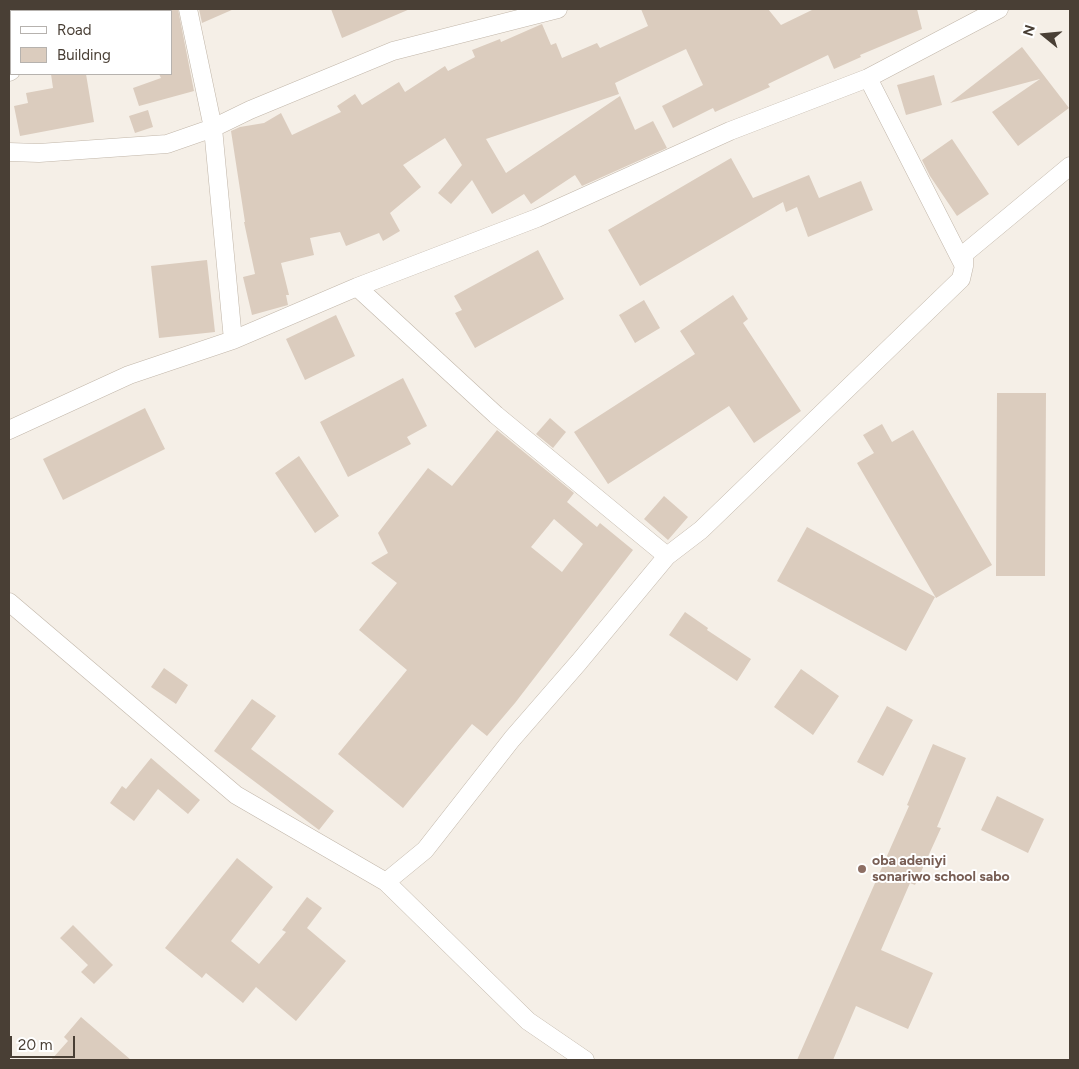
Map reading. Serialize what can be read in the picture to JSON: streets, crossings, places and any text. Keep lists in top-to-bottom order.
{
  "places": ["oba adeniyi sonariwo school sabo"],
  "legend": ["Road", "Building"],
  "scale_bar": "20 m",
  "north": "left"
}
